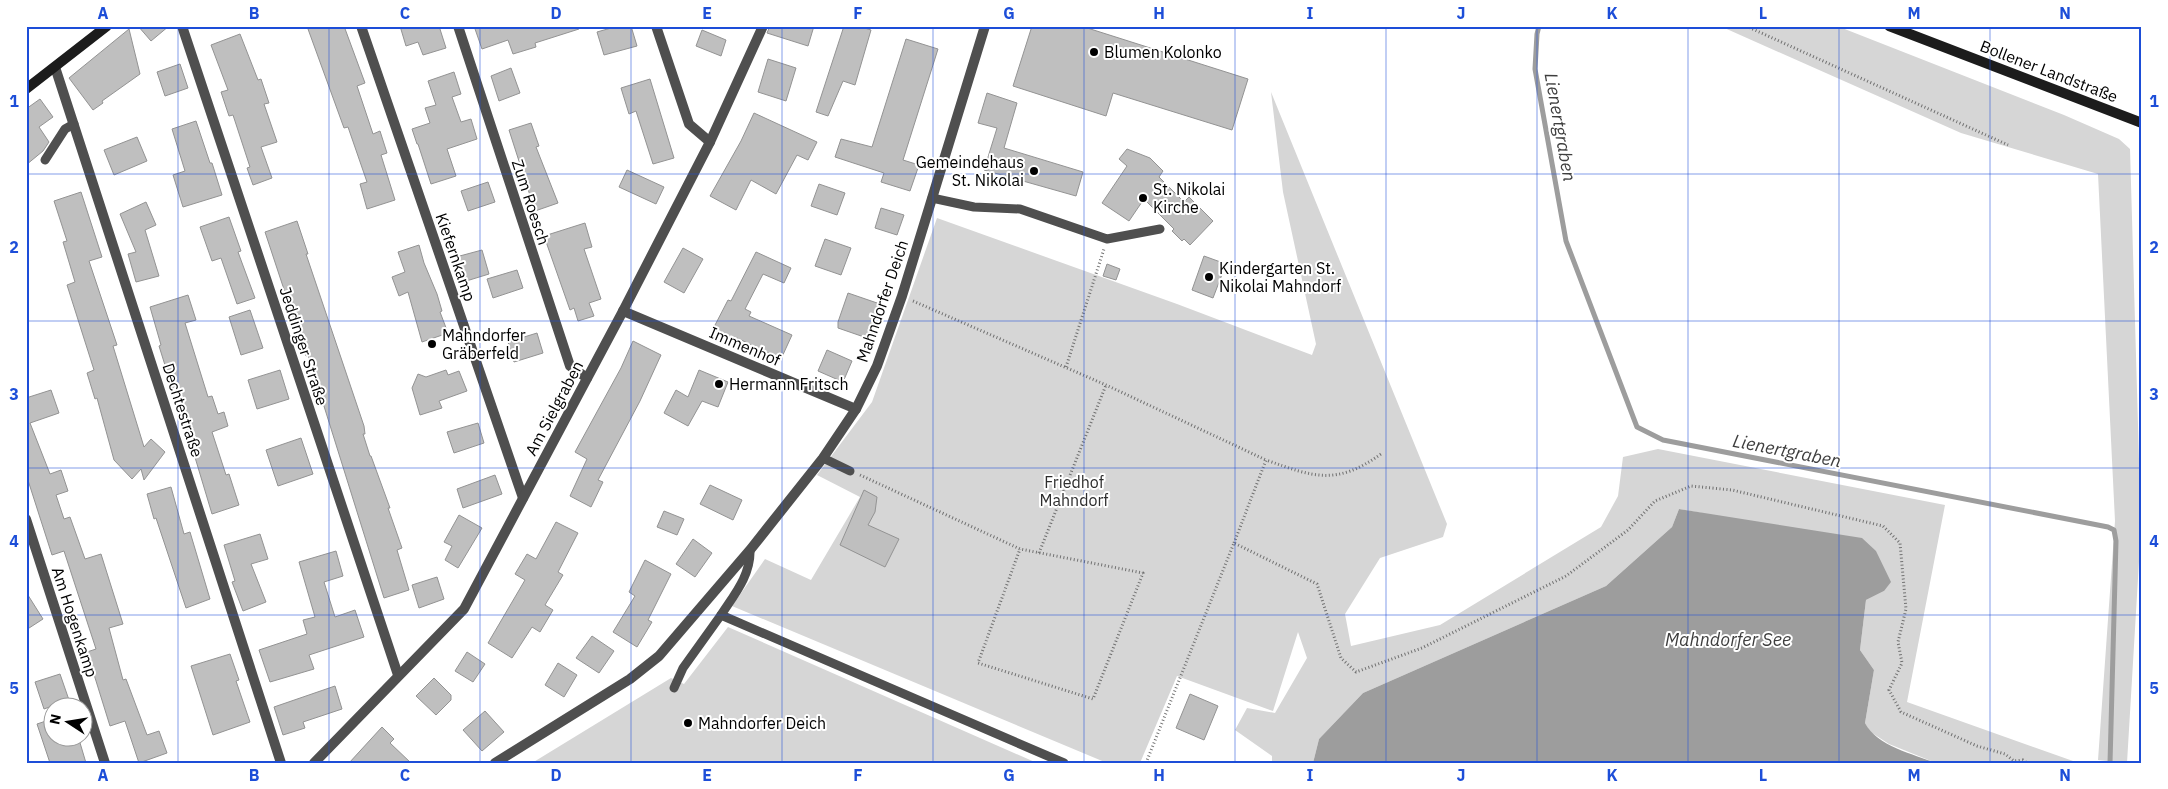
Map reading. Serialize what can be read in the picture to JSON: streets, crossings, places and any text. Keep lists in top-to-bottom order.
{
  "streets": {
    "street": [
      "Bollener Landstraße",
      "Zum Roesch",
      "Kiefernkamp",
      "Mahndorfer Deich",
      "Jeddinger Straße",
      "Immenhof",
      "Am Sielgraben",
      "Dechtestraße",
      "Am Hogenkamp"
    ]
  },
  "crossings": [
    ["Zum Roesch", "Am Sielgraben"],
    ["Kiefernkamp", "Am Sielgraben"],
    ["Mahndorfer Deich", "Immenhof"],
    ["Jeddinger Straße", "Am Sielgraben"],
    ["Immenhof", "Am Sielgraben"]
  ],
  "water": ["Lienertgraben", "Mahndorfer See"],
  "parks": ["Friedhof Mahndorf"],
  "places": [
    "Blumen Kolonko",
    "Gemeindehaus St. Nikolai",
    "St. Nikolai Kirche",
    "Kindergarten St. Nikolai Mahndorf",
    "Mahndorfer Gräberfeld",
    "Hermann Fritsch",
    "Mahndorfer Deich"
  ],
  "north": "left",
  "grid": {
    "columns": [
      "A",
      "B",
      "C",
      "D",
      "E",
      "F",
      "G",
      "H",
      "I",
      "J",
      "K",
      "L",
      "M",
      "N"
    ],
    "rows": [
      "1",
      "2",
      "3",
      "4",
      "5"
    ]
  }
}
